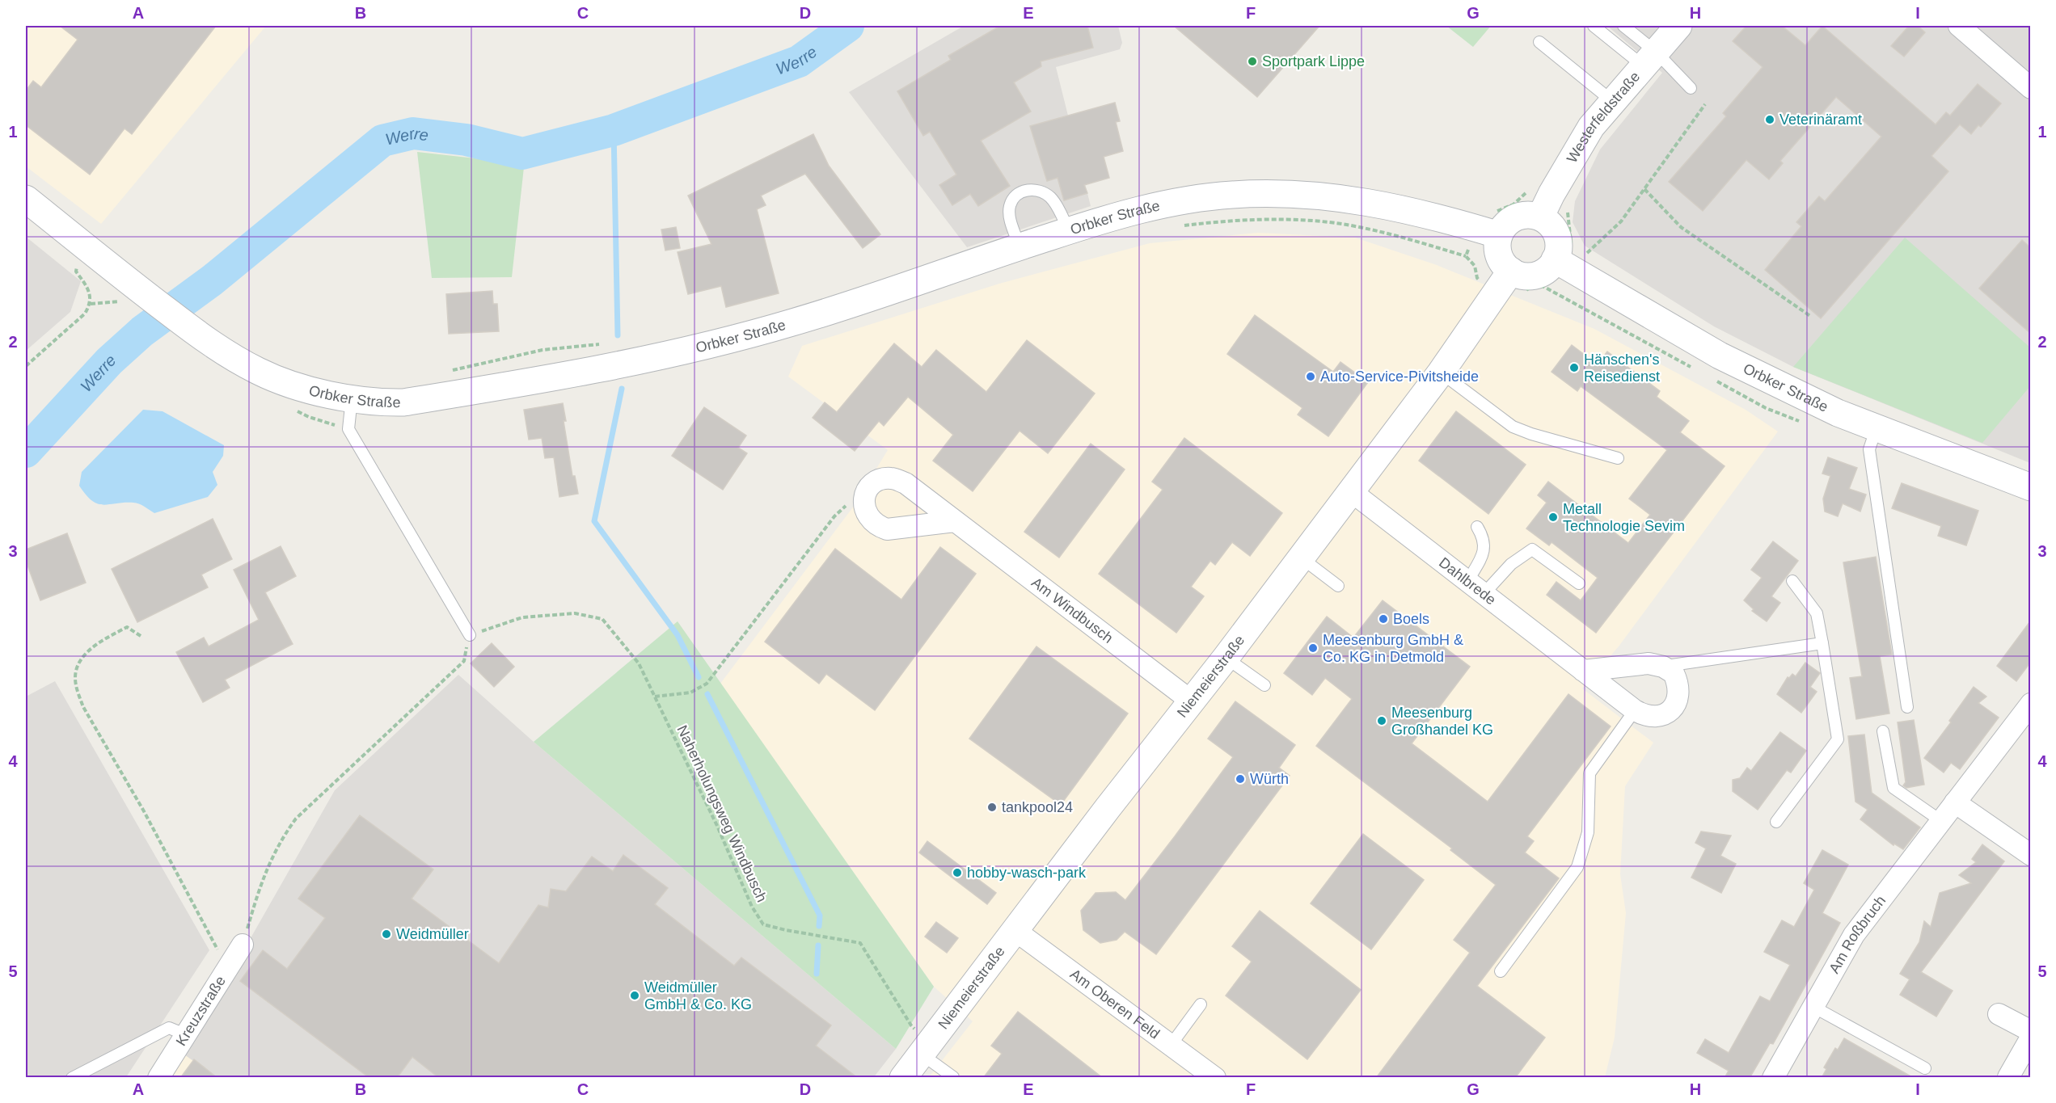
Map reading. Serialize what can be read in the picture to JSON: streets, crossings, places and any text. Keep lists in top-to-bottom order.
{
  "streets": {
    "street": [
      "Westerfeldstraße",
      "Orbker Straße",
      "Dahlbrede",
      "Am Windbusch",
      "Niemeierstraße",
      "Am Roßbruch",
      "Am Oberen Feld",
      "Kreuzstraße"
    ],
    "path": ["Naherholungsweg Windbusch"]
  },
  "crossings": [
    ["Dahlbrede", "Niemeierstraße"],
    ["Am Windbusch", "Niemeierstraße"],
    ["Niemeierstraße", "Naherholungsweg Windbusch"],
    ["Niemeierstraße", "Am Oberen Feld"]
  ],
  "water": ["Werre"],
  "places": [
    "Sportpark Lippe",
    "Veterinäramt",
    "Hänschen's Reisedienst",
    "Auto-Service-Pivitsheide",
    "Metall Technologie Sevim",
    "Boels",
    "Meesenburg GmbH & Co. KG in Detmold",
    "Meesenburg Großhandel KG",
    "Würth",
    "tankpool24",
    "hobby-wasch-park",
    "Weidmüller",
    "Weidmüller GmbH & Co. KG"
  ],
  "grid": {
    "columns": [
      "A",
      "B",
      "C",
      "D",
      "E",
      "F",
      "G",
      "H",
      "I"
    ],
    "rows": [
      "1",
      "2",
      "3",
      "4",
      "5"
    ]
  }
}
